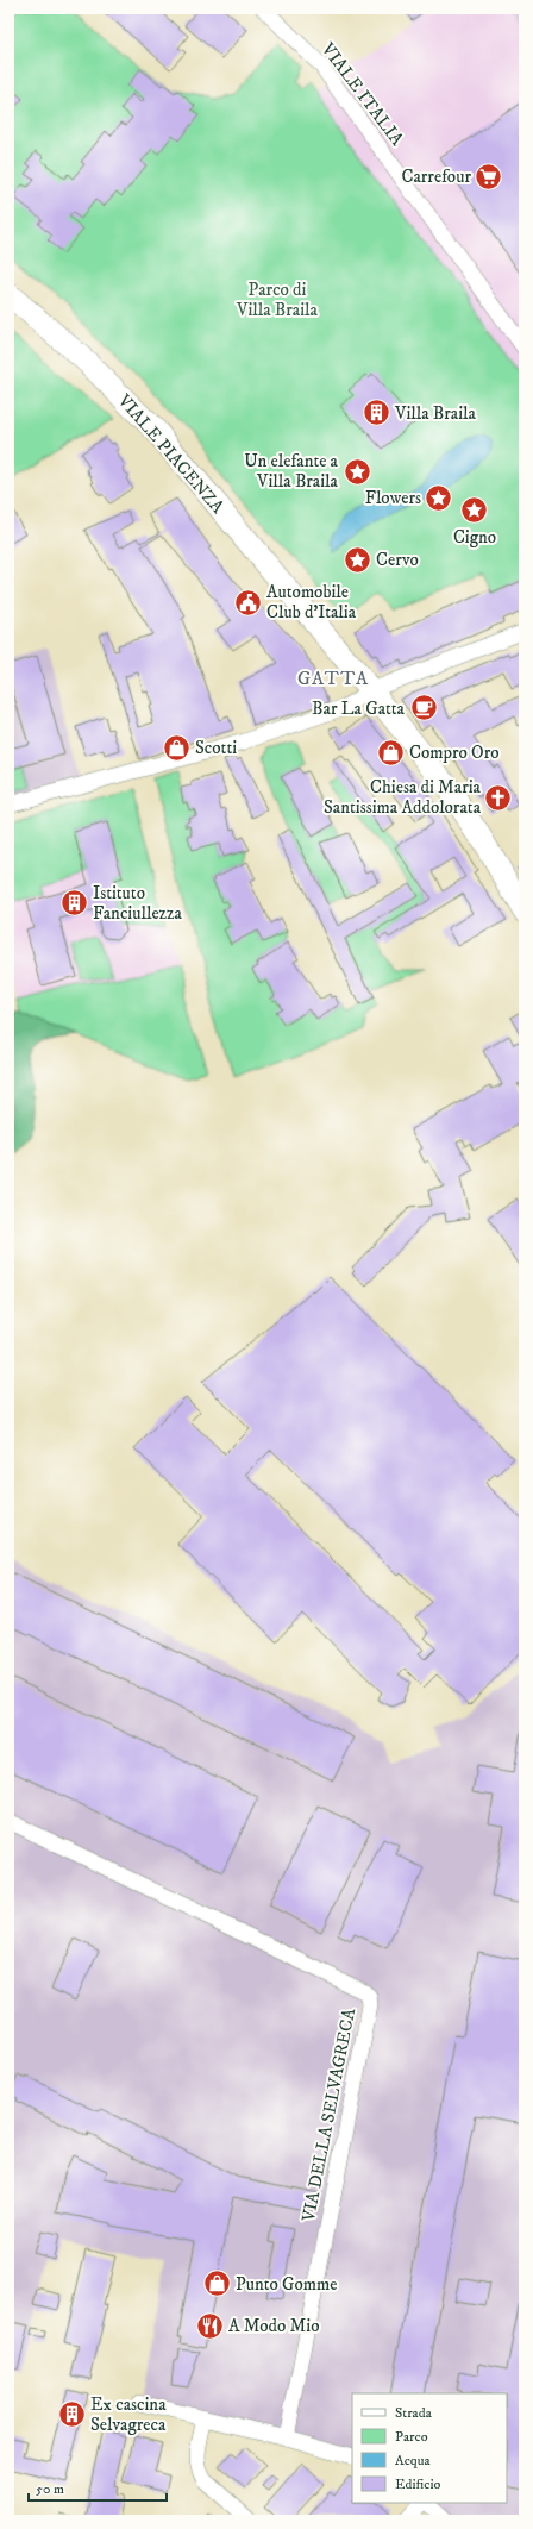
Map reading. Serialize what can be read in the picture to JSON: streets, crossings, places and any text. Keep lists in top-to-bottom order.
{
  "streets": {
    "street": ["VIALE ITALIA", "VIALE PIACENZA", "VIA DELLA SELVAGRECA"]
  },
  "districts": ["GATTA"],
  "parks": ["Parco di Villa Braila"],
  "places": {
    "supermarket": ["Carrefour"],
    "building": ["Villa Braila", "Istituto Fanciullezza", "Ex cascina Selvagreca"],
    "place": [
      "Un elefante a Villa Braila",
      "Flowers",
      "Cigno",
      "Cervo"
    ],
    "public building": ["Automobile Club d'Italia"],
    "cafe": ["Bar La Gatta"],
    "shop": ["Scotti", "Compro Oro", "Punto Gomme"],
    "church": ["Chiesa di Maria Santissima Addolorata"],
    "restaurant": ["A Modo Mio"]
  },
  "legend": [
    "Strada",
    "Parco",
    "Acqua",
    "Edificio"
  ],
  "scale_bar": "50 m"
}
